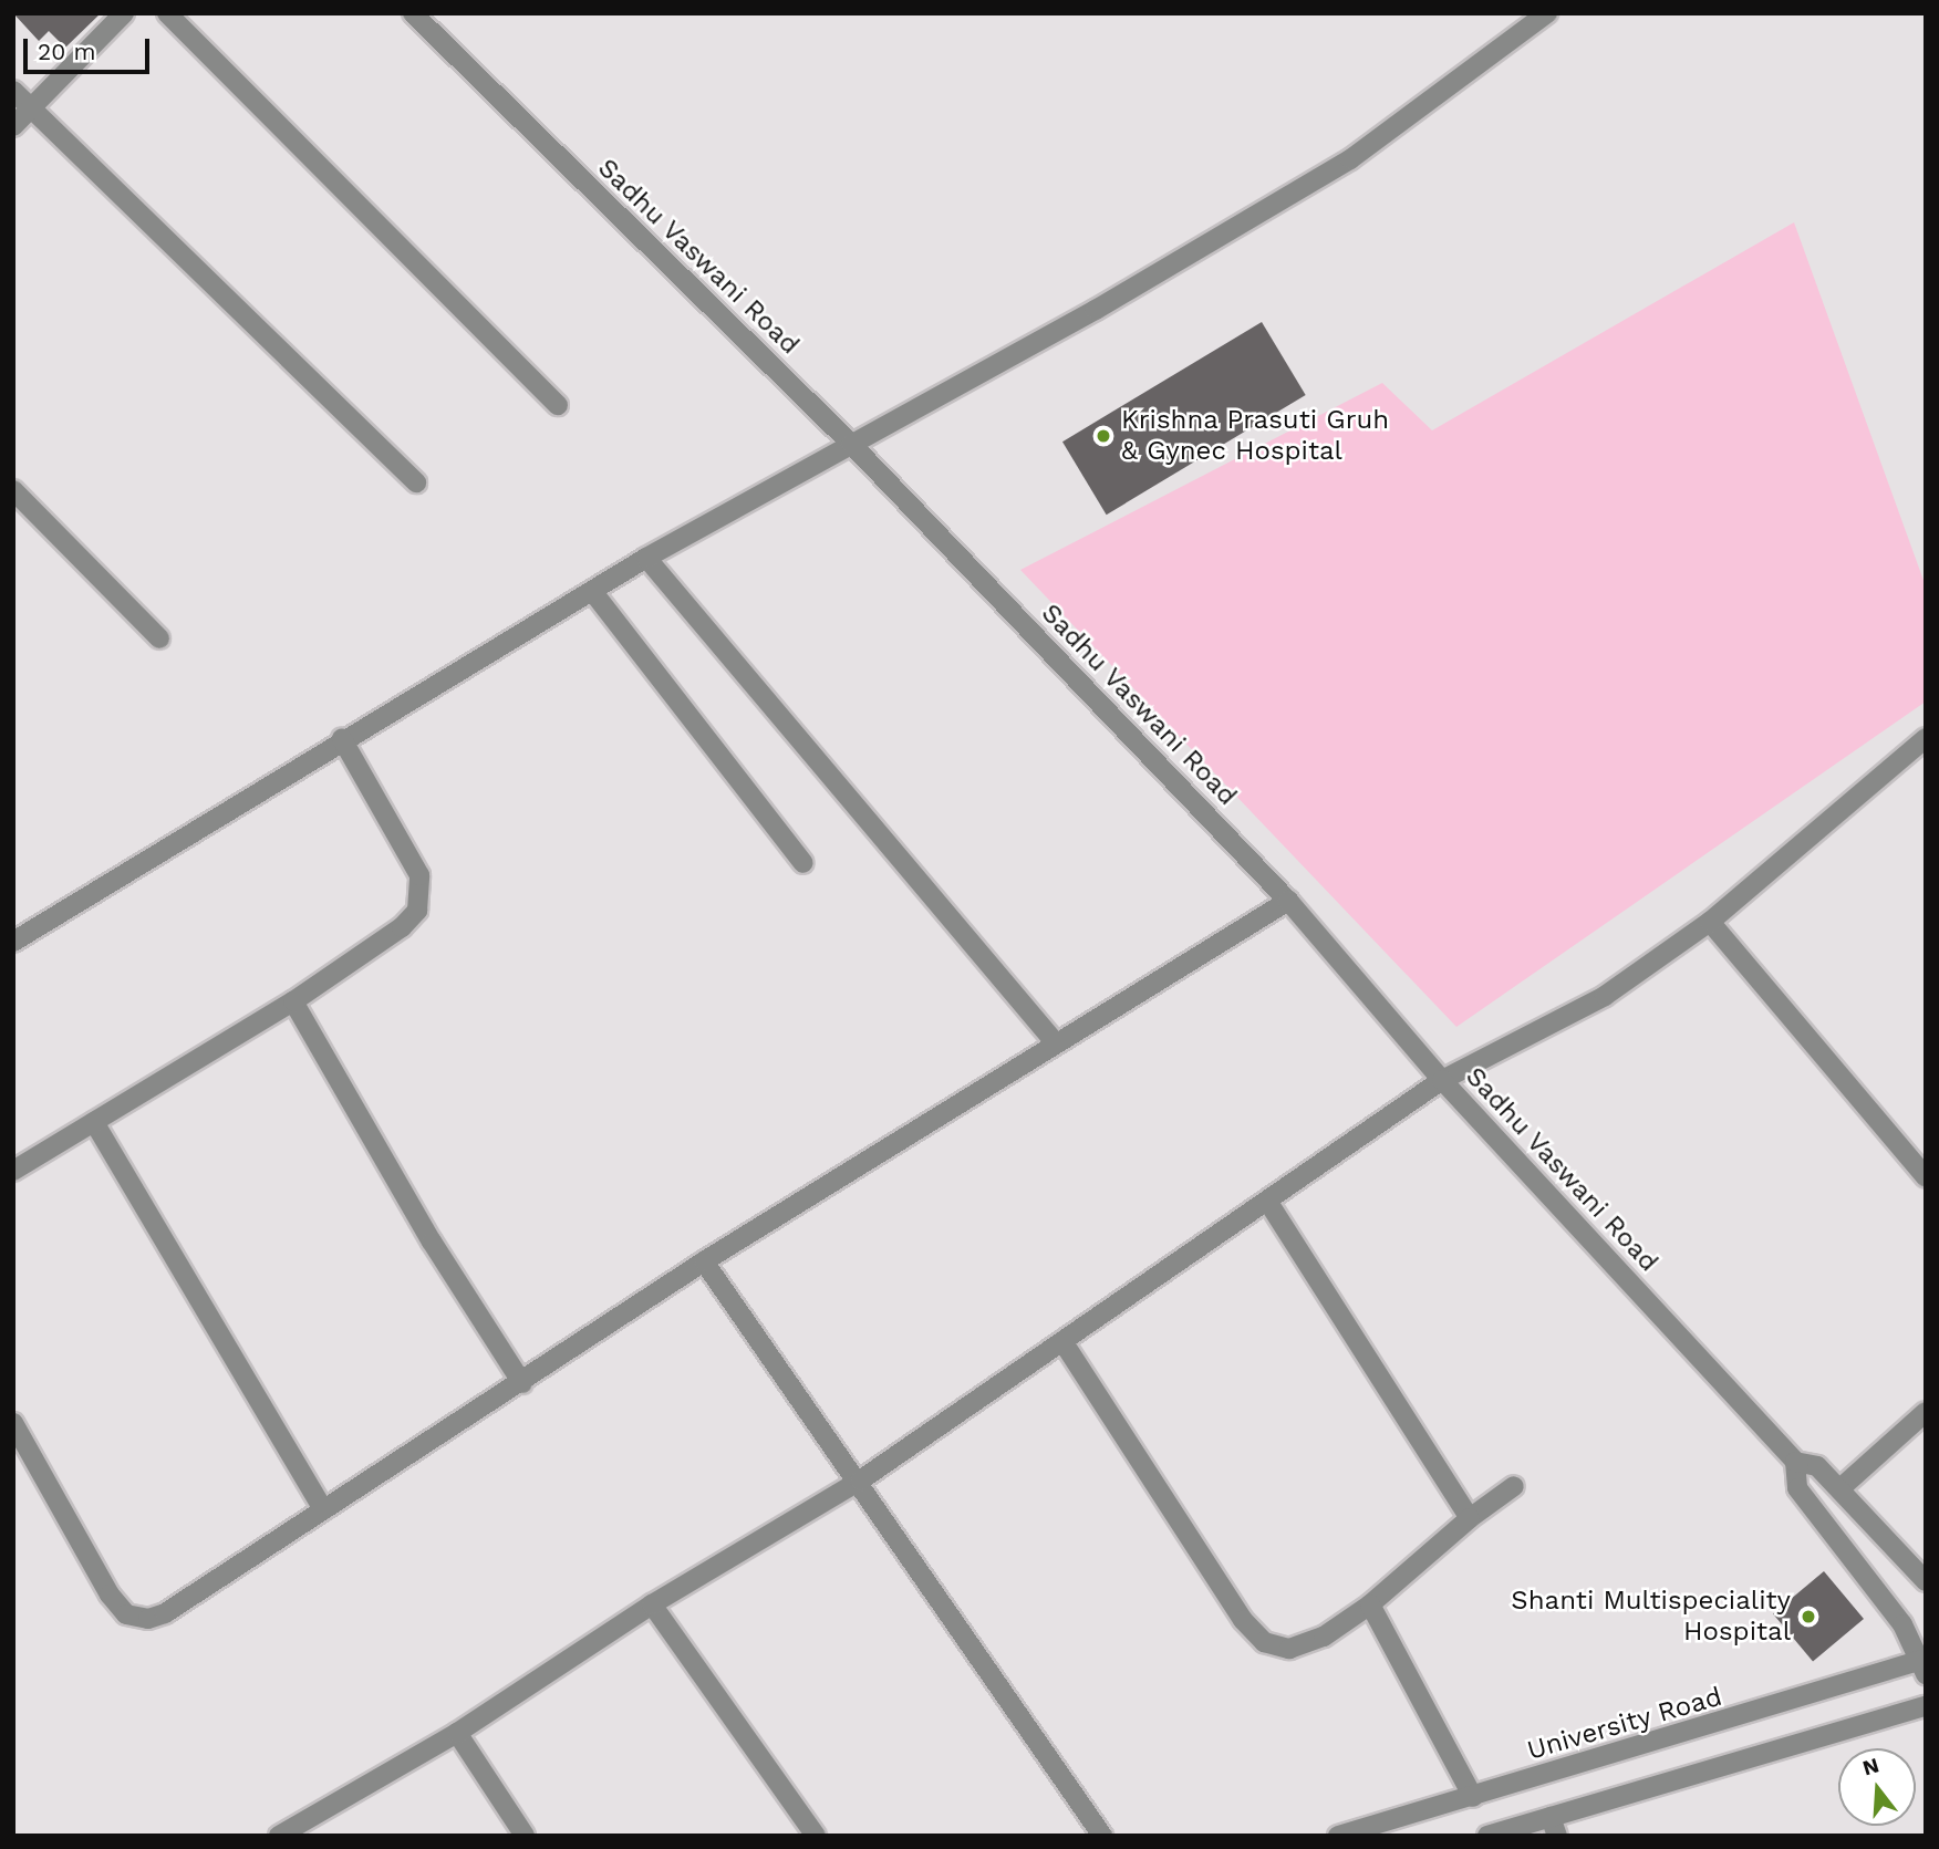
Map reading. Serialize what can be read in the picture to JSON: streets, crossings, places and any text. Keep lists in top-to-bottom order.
{
  "streets": {
    "street": ["Sadhu Vaswani Road", "University Road"]
  },
  "places": ["Krishna Prasuti Gruh & Gynec Hospital", "Shanti Multispeciality Hospital"],
  "scale_bar": "20 m",
  "north": "top"
}
